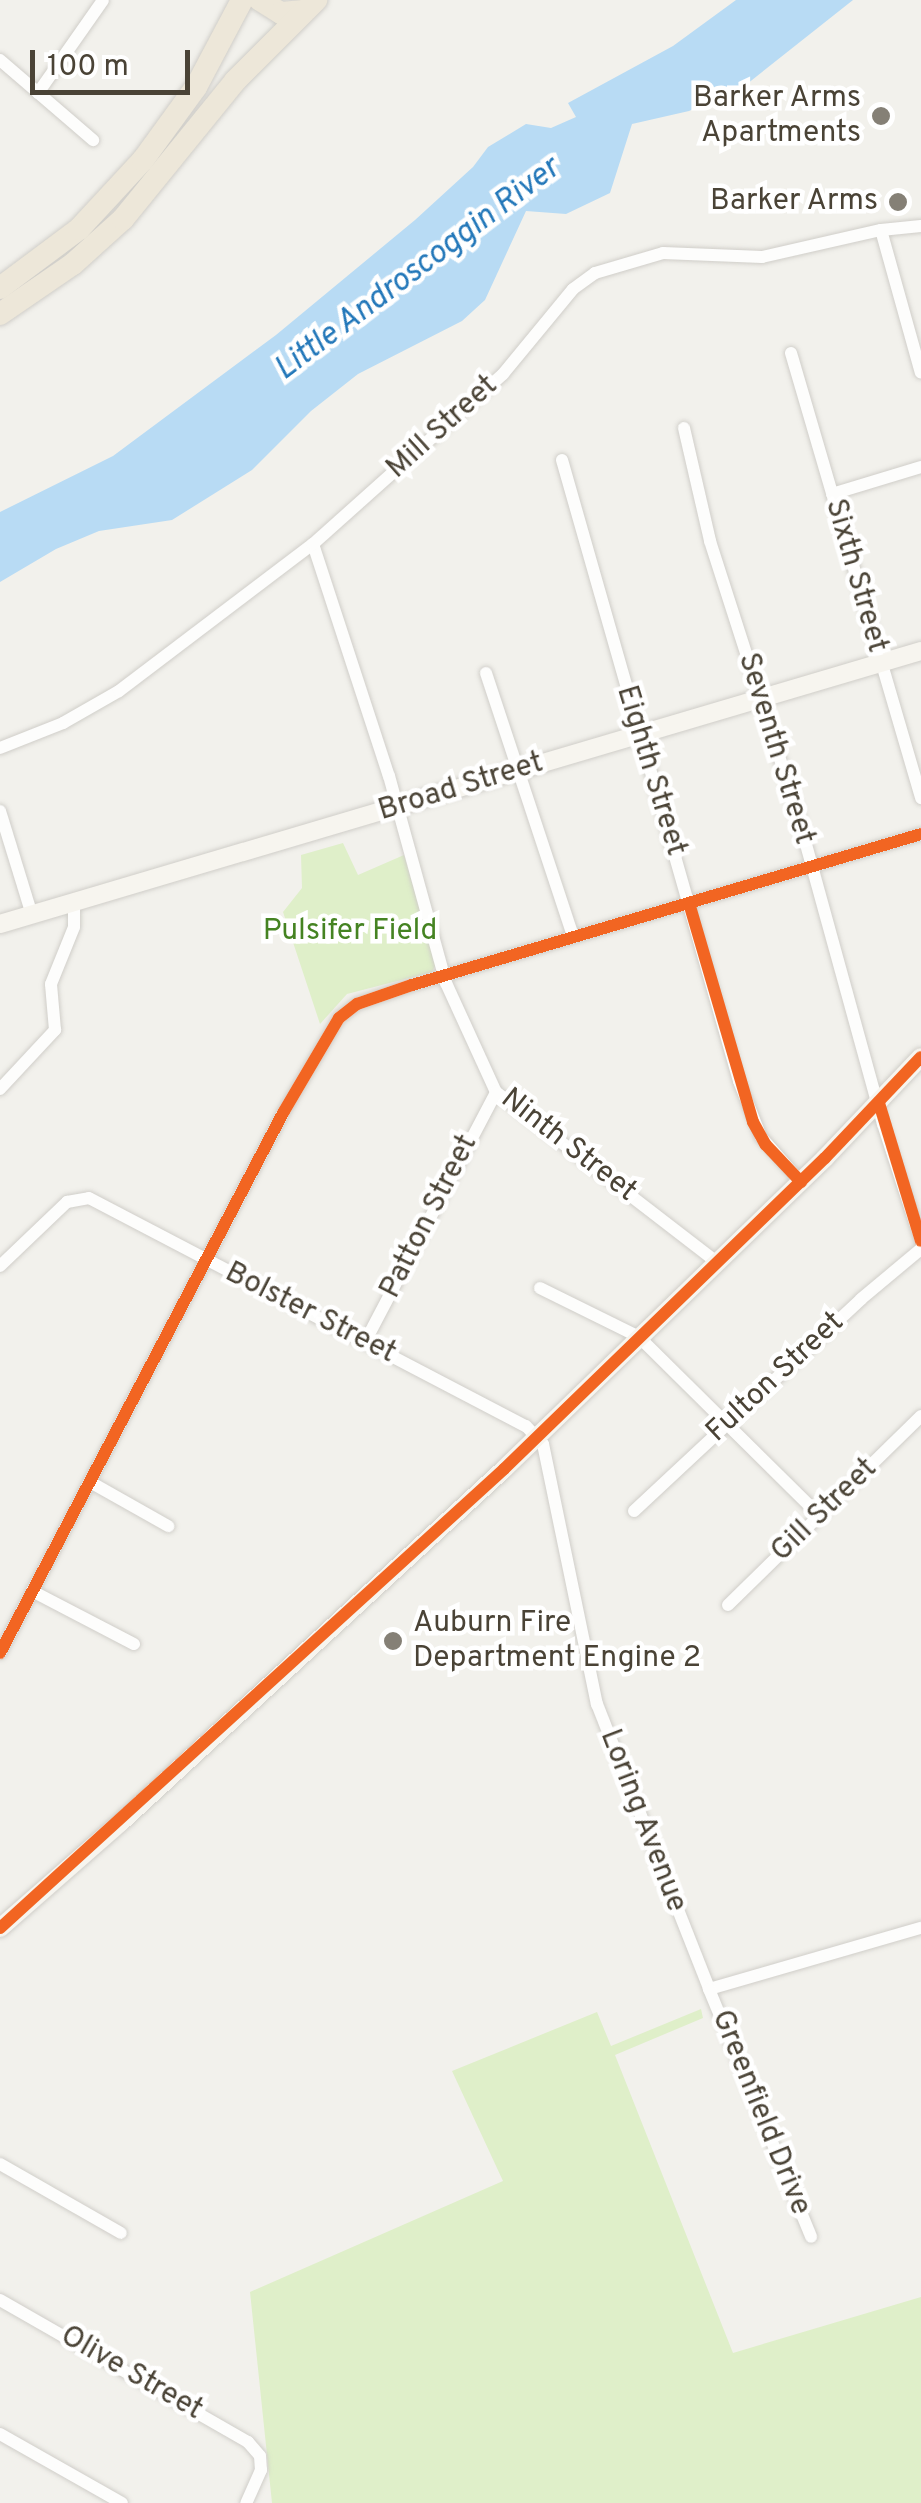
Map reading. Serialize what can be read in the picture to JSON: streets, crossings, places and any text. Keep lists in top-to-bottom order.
{
  "streets": {
    "street": [
      "Mill Street",
      "Sixth Street",
      "Seventh Street",
      "Eighth Street",
      "Broad Street",
      "Ninth Street",
      "Patton Street",
      "Bolster Street",
      "Fulton Street",
      "Gill Street",
      "Loring Avenue",
      "Greenfield Drive",
      "Olive Street"
    ]
  },
  "crossings": [
    ["Mill Street", "Ninth Street"],
    ["Sixth Street", "Broad Street"],
    ["Seventh Street", "Broad Street"],
    ["Seventh Street", "Fulton Street"],
    ["Eighth Street", "Broad Street"],
    ["Broad Street", "Ninth Street"],
    ["Ninth Street", "Patton Street"],
    ["Patton Street", "Bolster Street"],
    ["Bolster Street", "Loring Avenue"],
    ["Loring Avenue", "Greenfield Drive"]
  ],
  "water": ["Little Androscoggin River"],
  "parks": ["Pulsifer Field"],
  "places": ["Barker Arms Apartments", "Barker Arms", "Auburn Fire Department Engine 2"],
  "scale_bar": "100 m"
}
